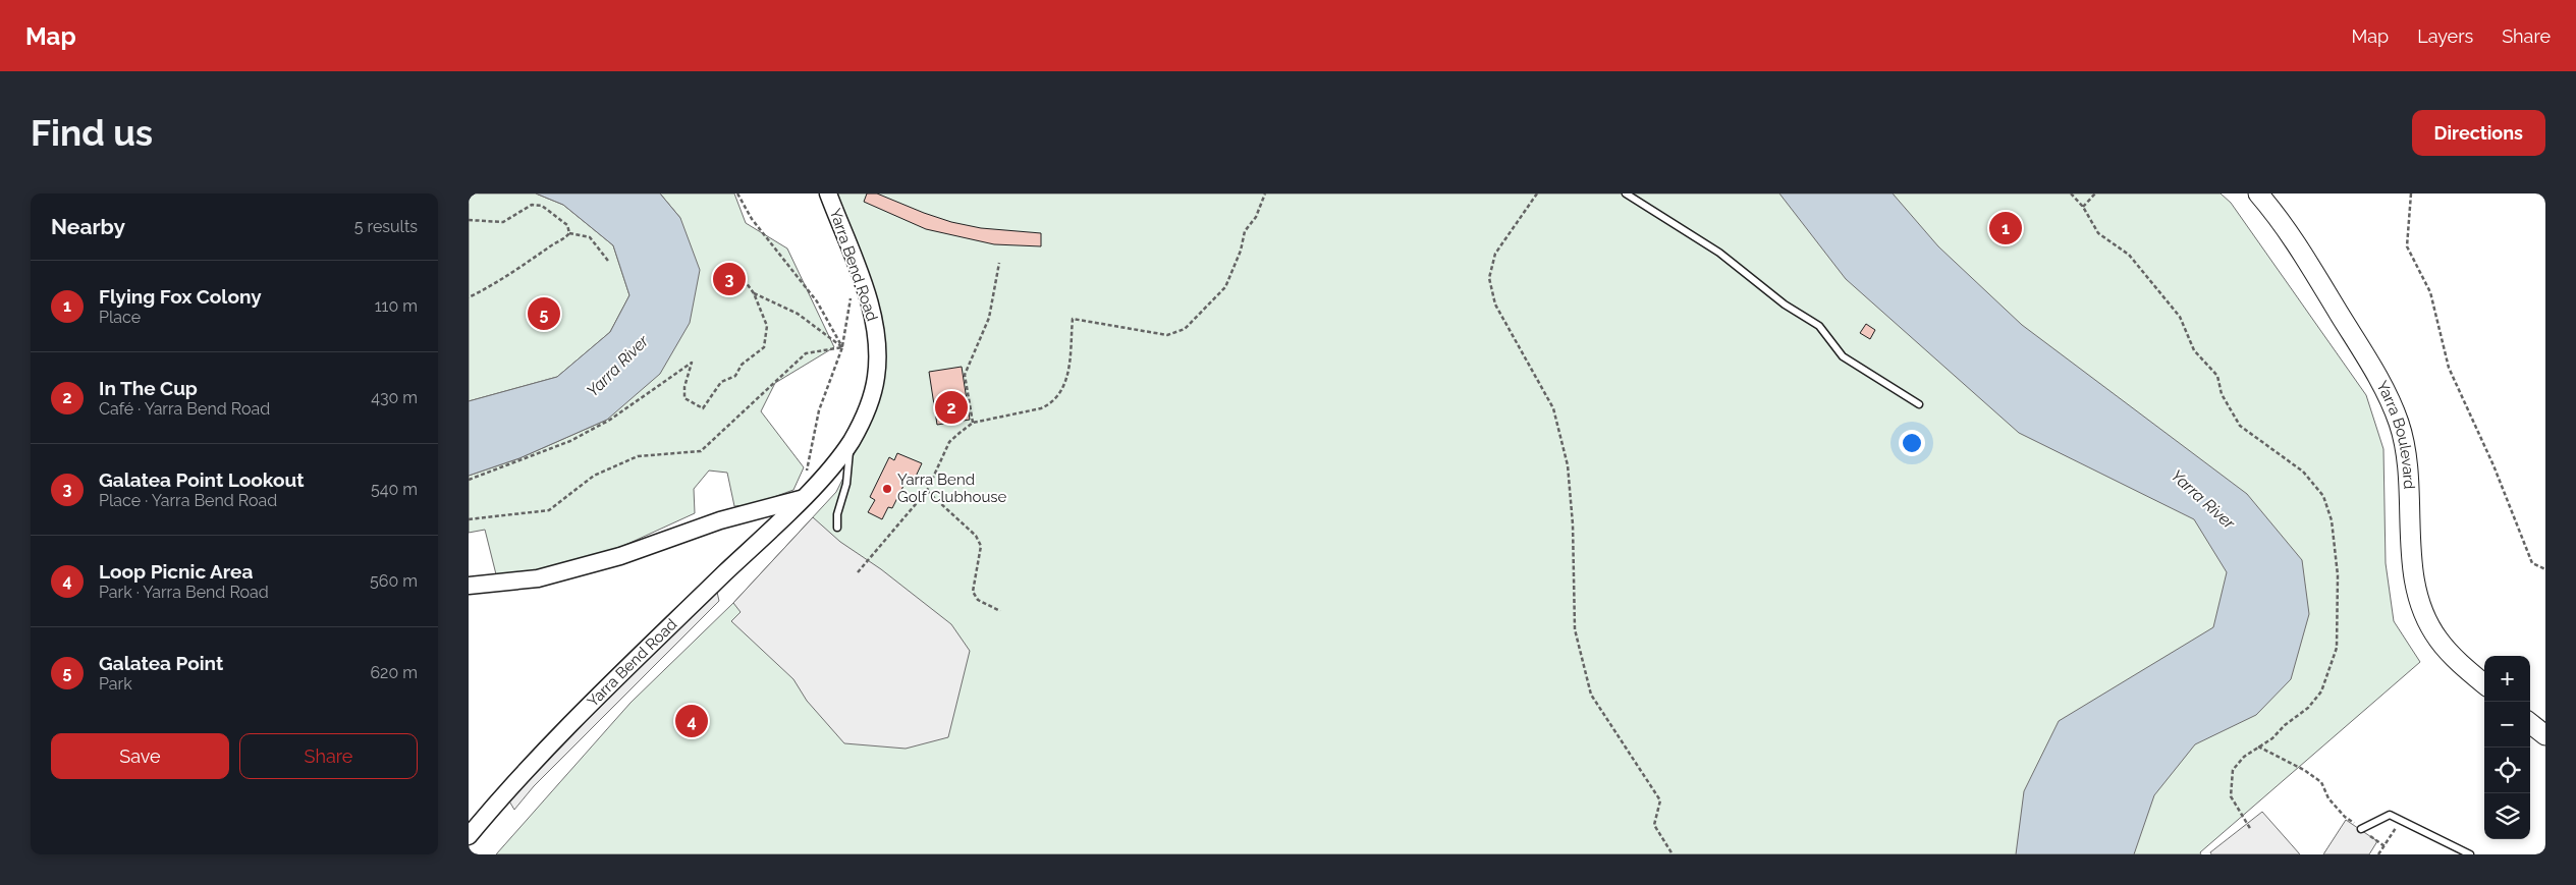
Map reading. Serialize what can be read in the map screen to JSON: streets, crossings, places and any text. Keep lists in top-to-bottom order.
{
  "streets": {
    "main road": ["Yarra Boulevard"],
    "street": ["Yarra Bend Road"]
  },
  "water": ["Yarra River"],
  "places": ["Yarra Bend Golf Clubhouse"],
  "page": {
    "header": "Map",
    "nav": ["Map", "Layers", "Share"],
    "buttons": [
      "Directions",
      ["Save", "Share"]
    ],
    "title": "Find us",
    "heading": ["Nearby", "5 results"],
    "pins": [
      "1",
      "3",
      "5",
      "2",
      "4"
    ],
    "list": [
      {
        "mark": "1",
        "name": "Flying Fox Colony",
        "note": "Place",
        "value": "110 m"
      },
      {
        "mark": "2",
        "name": "In The Cup",
        "note": "Café · Yarra Bend Road",
        "value": "430 m"
      },
      {
        "mark": "3",
        "name": "Galatea Point Lookout",
        "note": "Place · Yarra Bend Road",
        "value": "540 m"
      },
      {
        "mark": "4",
        "name": "Loop Picnic Area",
        "note": "Park · Yarra Bend Road",
        "value": "560 m"
      },
      {
        "mark": "5",
        "name": "Galatea Point",
        "note": "Park",
        "value": "620 m"
      }
    ],
    "map_buttons": ["+", "−"]
  }
}
